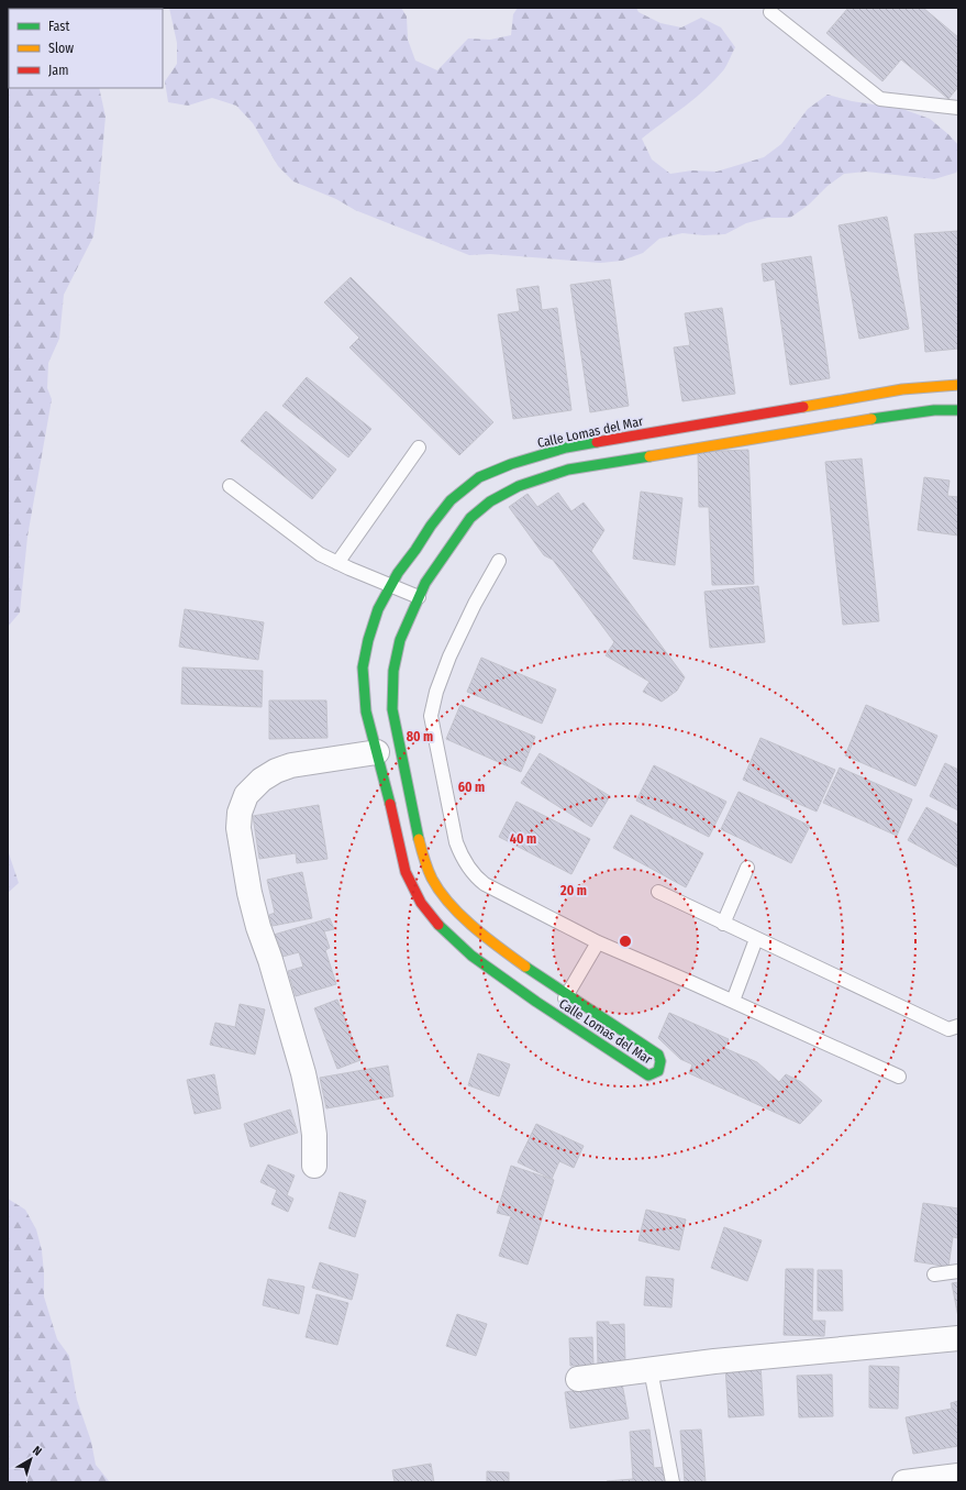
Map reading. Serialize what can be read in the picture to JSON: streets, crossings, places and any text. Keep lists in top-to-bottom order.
{
  "streets": {
    "street": ["Calle Lomas del Mar"]
  },
  "legend": ["Fast", "Slow", "Jam"],
  "north": "top right",
  "rings": [
    "80 m",
    "60 m",
    "40 m",
    "20 m"
  ]
}
